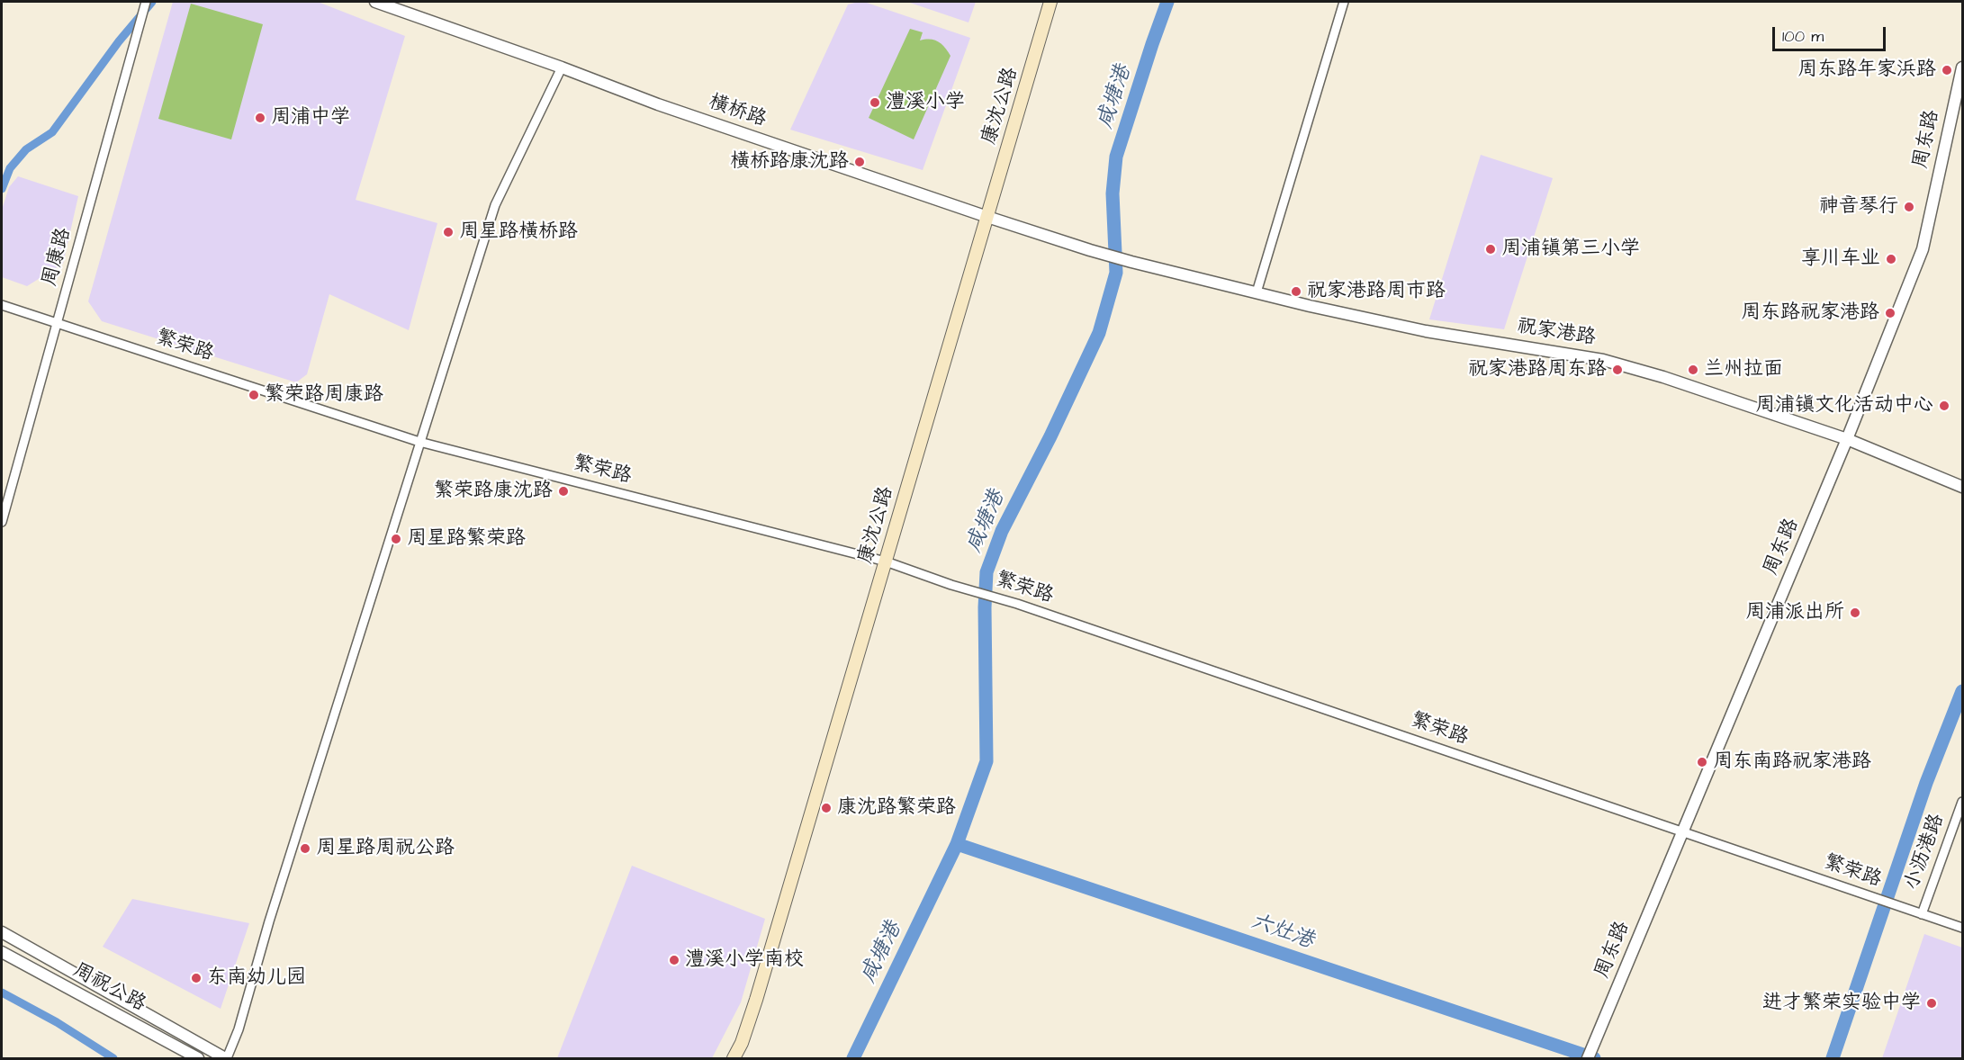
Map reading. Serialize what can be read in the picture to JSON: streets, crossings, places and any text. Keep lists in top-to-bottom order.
{
  "streets": {
    "main road": ["康沈公路"],
    "street": [
      "横桥路",
      "周东路",
      "周康路",
      "祝家港路",
      "繁荣路",
      "小沥港路",
      "周祝公路"
    ]
  },
  "crossings": [
    ["康沈公路", "横桥路"],
    ["康沈公路", "繁荣路"],
    ["横桥路", "祝家港路"],
    ["周东路", "祝家港路"],
    ["周东路", "繁荣路"],
    ["周康路", "繁荣路"],
    ["繁荣路", "小沥港路"]
  ],
  "water": ["咸塘港", "六灶港"],
  "places": [
    "周东路年家浜路",
    "澧溪小学",
    "周浦中学",
    "横桥路康沈路",
    "神音琴行",
    "周星路横桥路",
    "周浦镇第三小学",
    "享川车业",
    "祝家港路周市路",
    "周东路祝家港路",
    "祝家港路周东路",
    "兰州拉面",
    "繁荣路周康路",
    "周浦镇文化活动中心",
    "繁荣路康沈路",
    "周星路繁荣路",
    "周浦派出所",
    "周东南路祝家港路",
    "康沈路繁荣路",
    "周星路周祝公路",
    "澧溪小学南校",
    "东南幼儿园",
    "进才繁荣实验中学"
  ],
  "scale_bar": "100 m"
}
